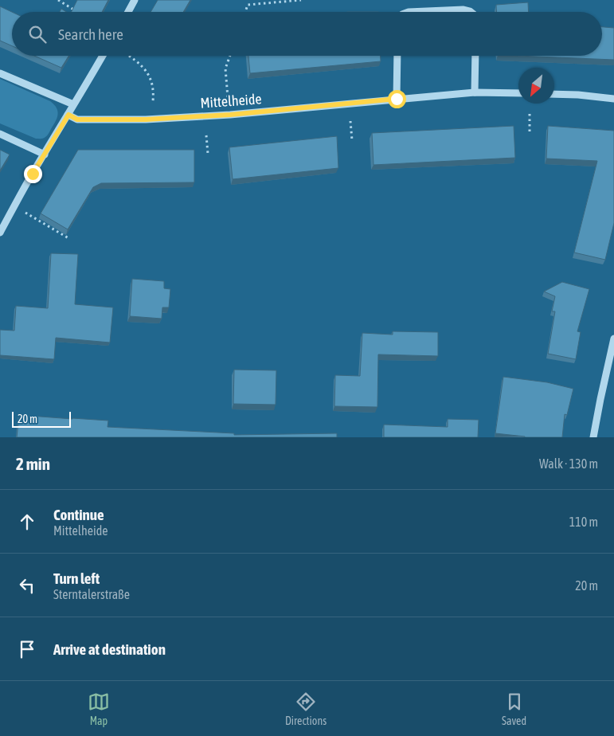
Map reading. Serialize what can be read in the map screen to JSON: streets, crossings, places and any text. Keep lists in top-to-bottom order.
{
  "streets": {
    "street": ["Mittelheide"]
  },
  "scale_bar": "20 m",
  "north": "bottom left",
  "page": {
    "search": "Search here",
    "scale": "20 m",
    "heading": ["2 min", "Walk · 130 m"],
    "list": [
      ["Continue", "Mittelheide", "110 m"],
      ["Turn left", "Sterntalerstraße", "20 m"],
      "Arrive at destination"
    ],
    "nav": ["Map", "Directions", "Saved"]
  }
}
